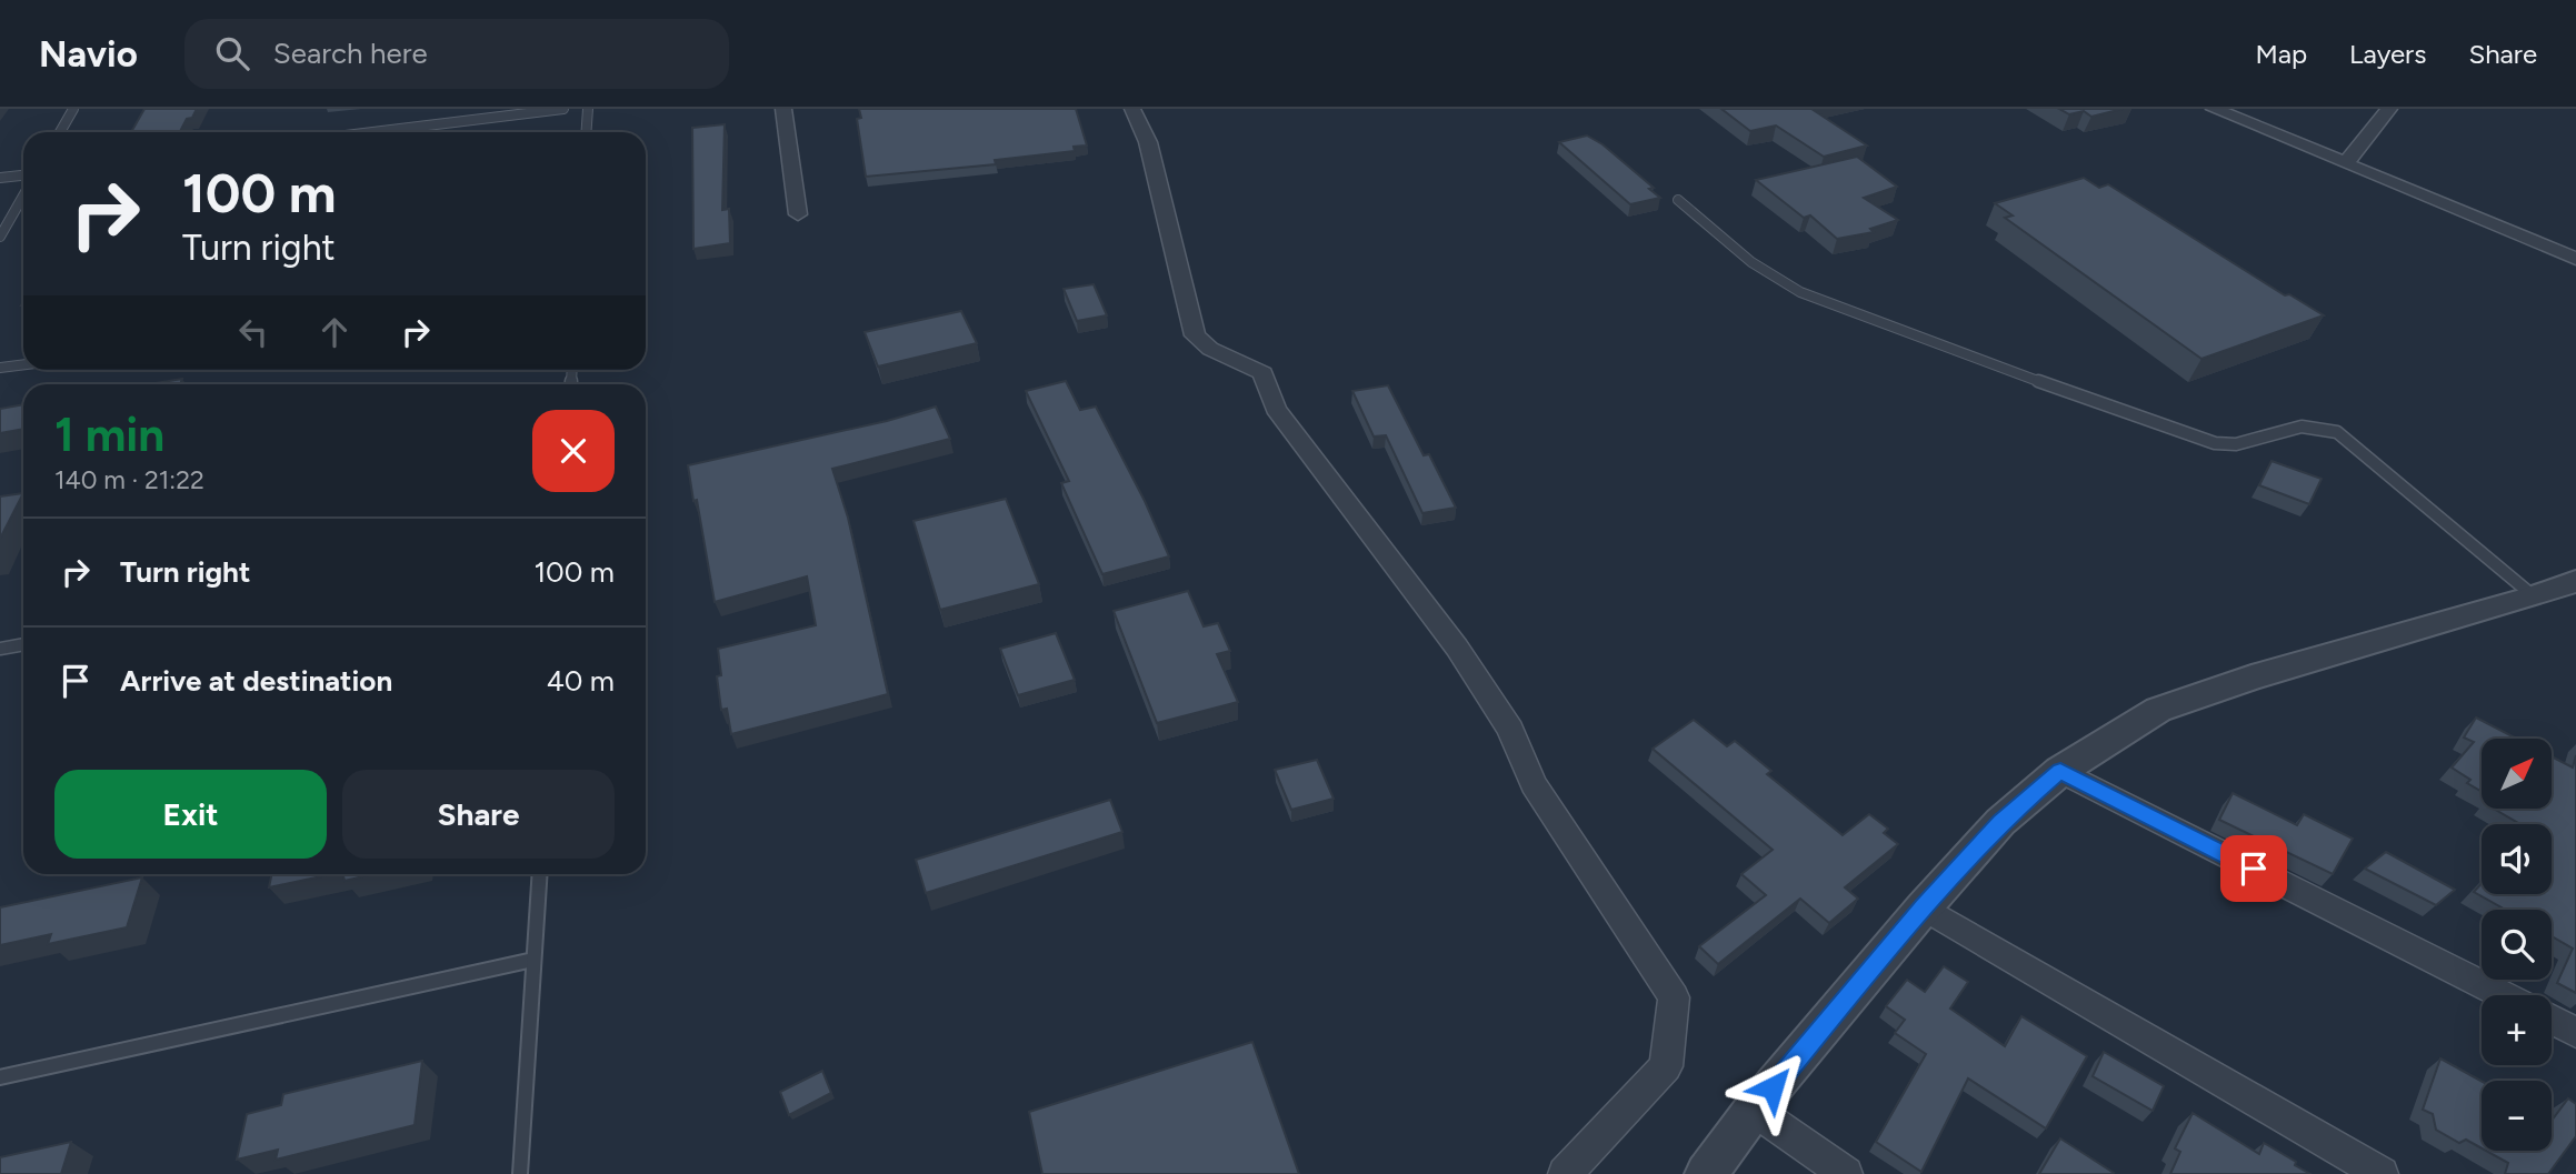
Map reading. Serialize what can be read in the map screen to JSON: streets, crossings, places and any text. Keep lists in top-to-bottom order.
{
  "north": "top right",
  "page": {
    "header": "Navio",
    "search": "Search here",
    "nav": ["Map", "Layers", "Share"],
    "turn": ["100 m", "Turn right"],
    "heading": ["1 min", "140 m · 21:22"],
    "list": [
      {
        "name": "Turn right",
        "value": "100 m"
      },
      {
        "name": "Arrive at destination",
        "value": "40 m"
      }
    ],
    "map_buttons": ["+", "−"],
    "buttons": ["Exit", "Share"]
  }
}
